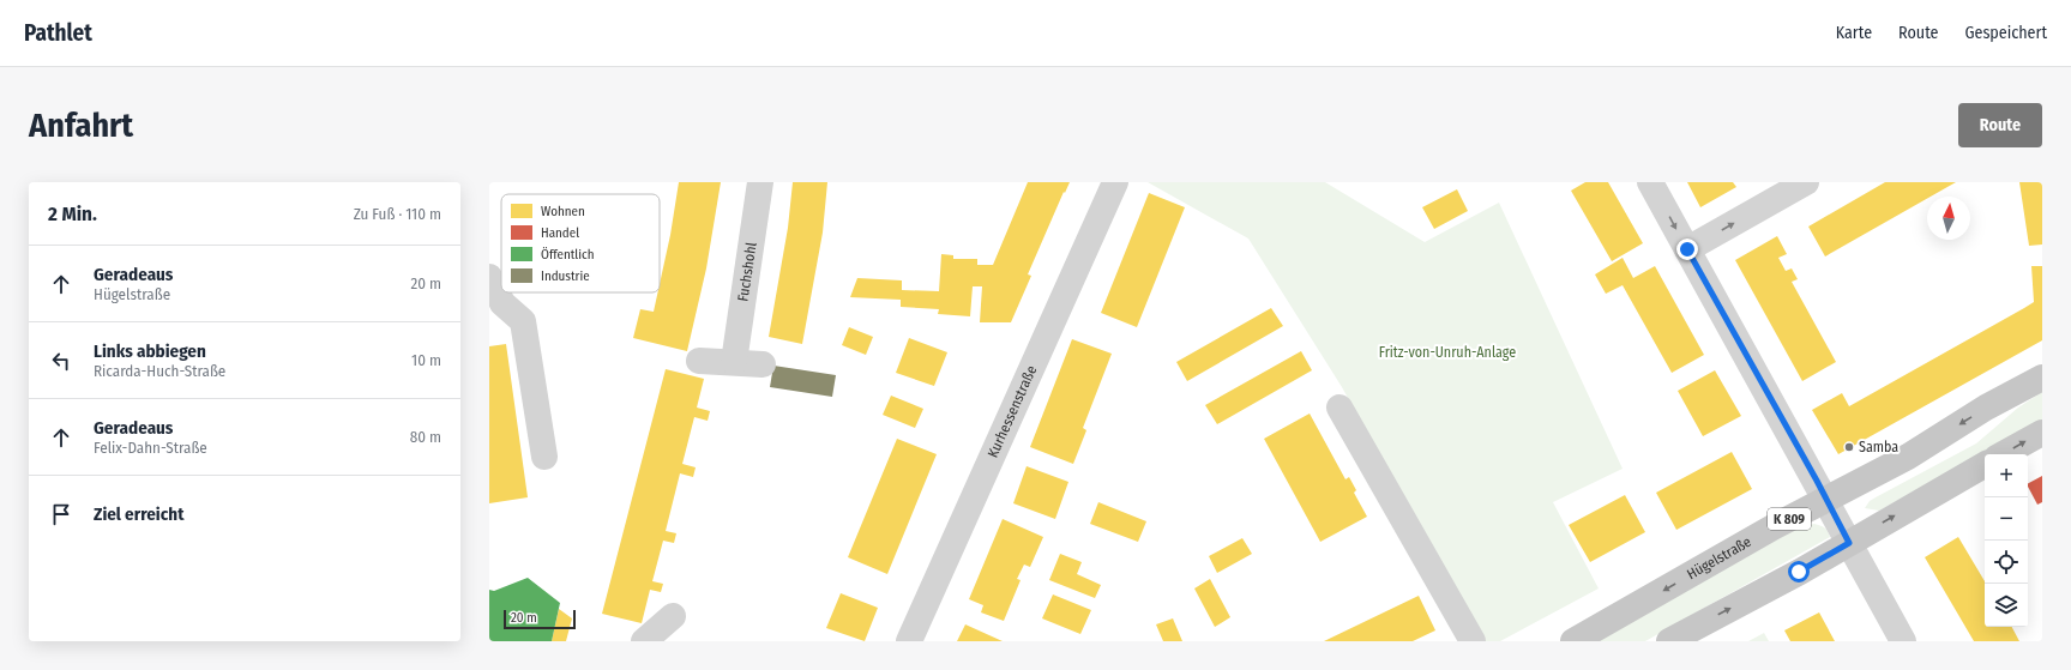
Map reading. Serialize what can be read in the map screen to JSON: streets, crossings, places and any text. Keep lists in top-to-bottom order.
{
  "streets": {
    "main road": ["K 809", "Hügelstraße"],
    "street": ["Fuchshohl", "Kurhessenstraße"]
  },
  "parks": ["Fritz-von-Unruh-Anlage"],
  "places": ["Samba"],
  "legend": [
    "Wohnen",
    "Handel",
    "Öffentlich",
    "Industrie"
  ],
  "scale_bar": "20 m",
  "north": "top",
  "page": {
    "header": "Pathlet",
    "nav": ["Karte", "Route", "Gespeichert"],
    "buttons": "Route",
    "title": "Anfahrt",
    "heading": ["2 Min.", "Zu Fuß · 110 m"],
    "list": [
      ["Geradeaus", "Hügelstraße", "20 m"],
      ["Links abbiegen", "Ricarda-Huch-Straße", "10 m"],
      ["Geradeaus", "Felix-Dahn-Straße", "80 m"],
      "Ziel erreicht"
    ],
    "map_buttons": ["+", "−"],
    "scale": "20 m"
  }
}
